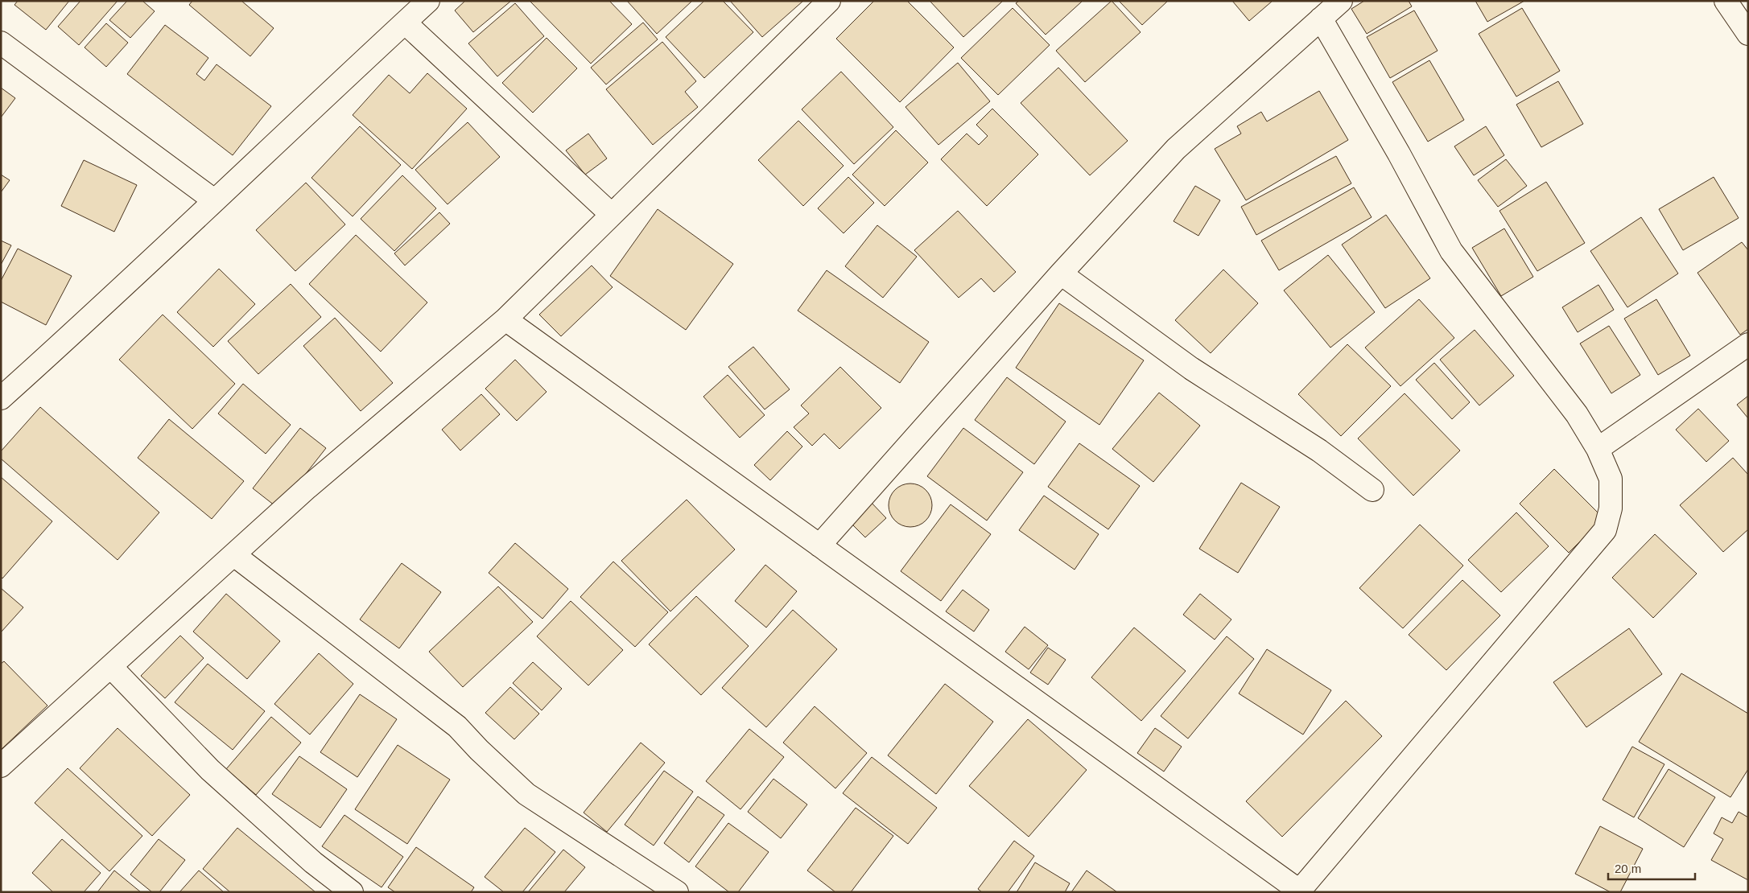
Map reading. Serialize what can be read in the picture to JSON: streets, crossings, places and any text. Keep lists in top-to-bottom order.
{
  "scale_bar": "20 m"
}
